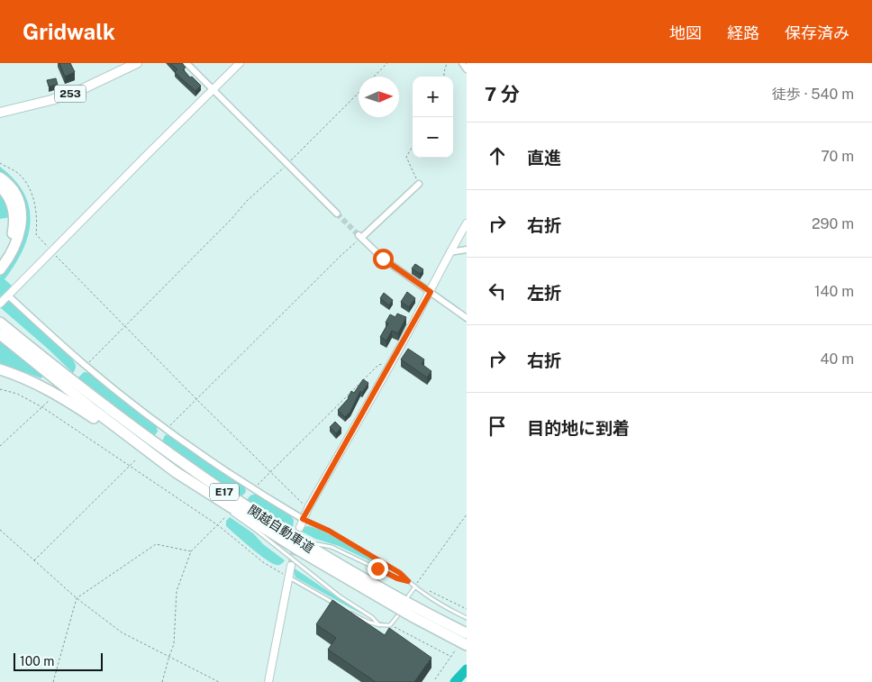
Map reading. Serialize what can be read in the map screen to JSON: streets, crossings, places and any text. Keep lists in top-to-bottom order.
{
  "streets": {
    "highway": ["253", "E17", "関越自動車道"]
  },
  "scale_bar": "100 m",
  "north": "right",
  "page": {
    "header": "Gridwalk",
    "nav": ["地図", "経路", "保存済み"],
    "heading": ["7 分", "徒歩 · 540 m"],
    "map_buttons": ["+", "−"],
    "list": [
      ["直進", "70 m"],
      ["右折", "290 m"],
      ["左折", "140 m"],
      ["右折", "40 m"],
      "目的地に到着"
    ],
    "scale": "100 m"
  }
}
